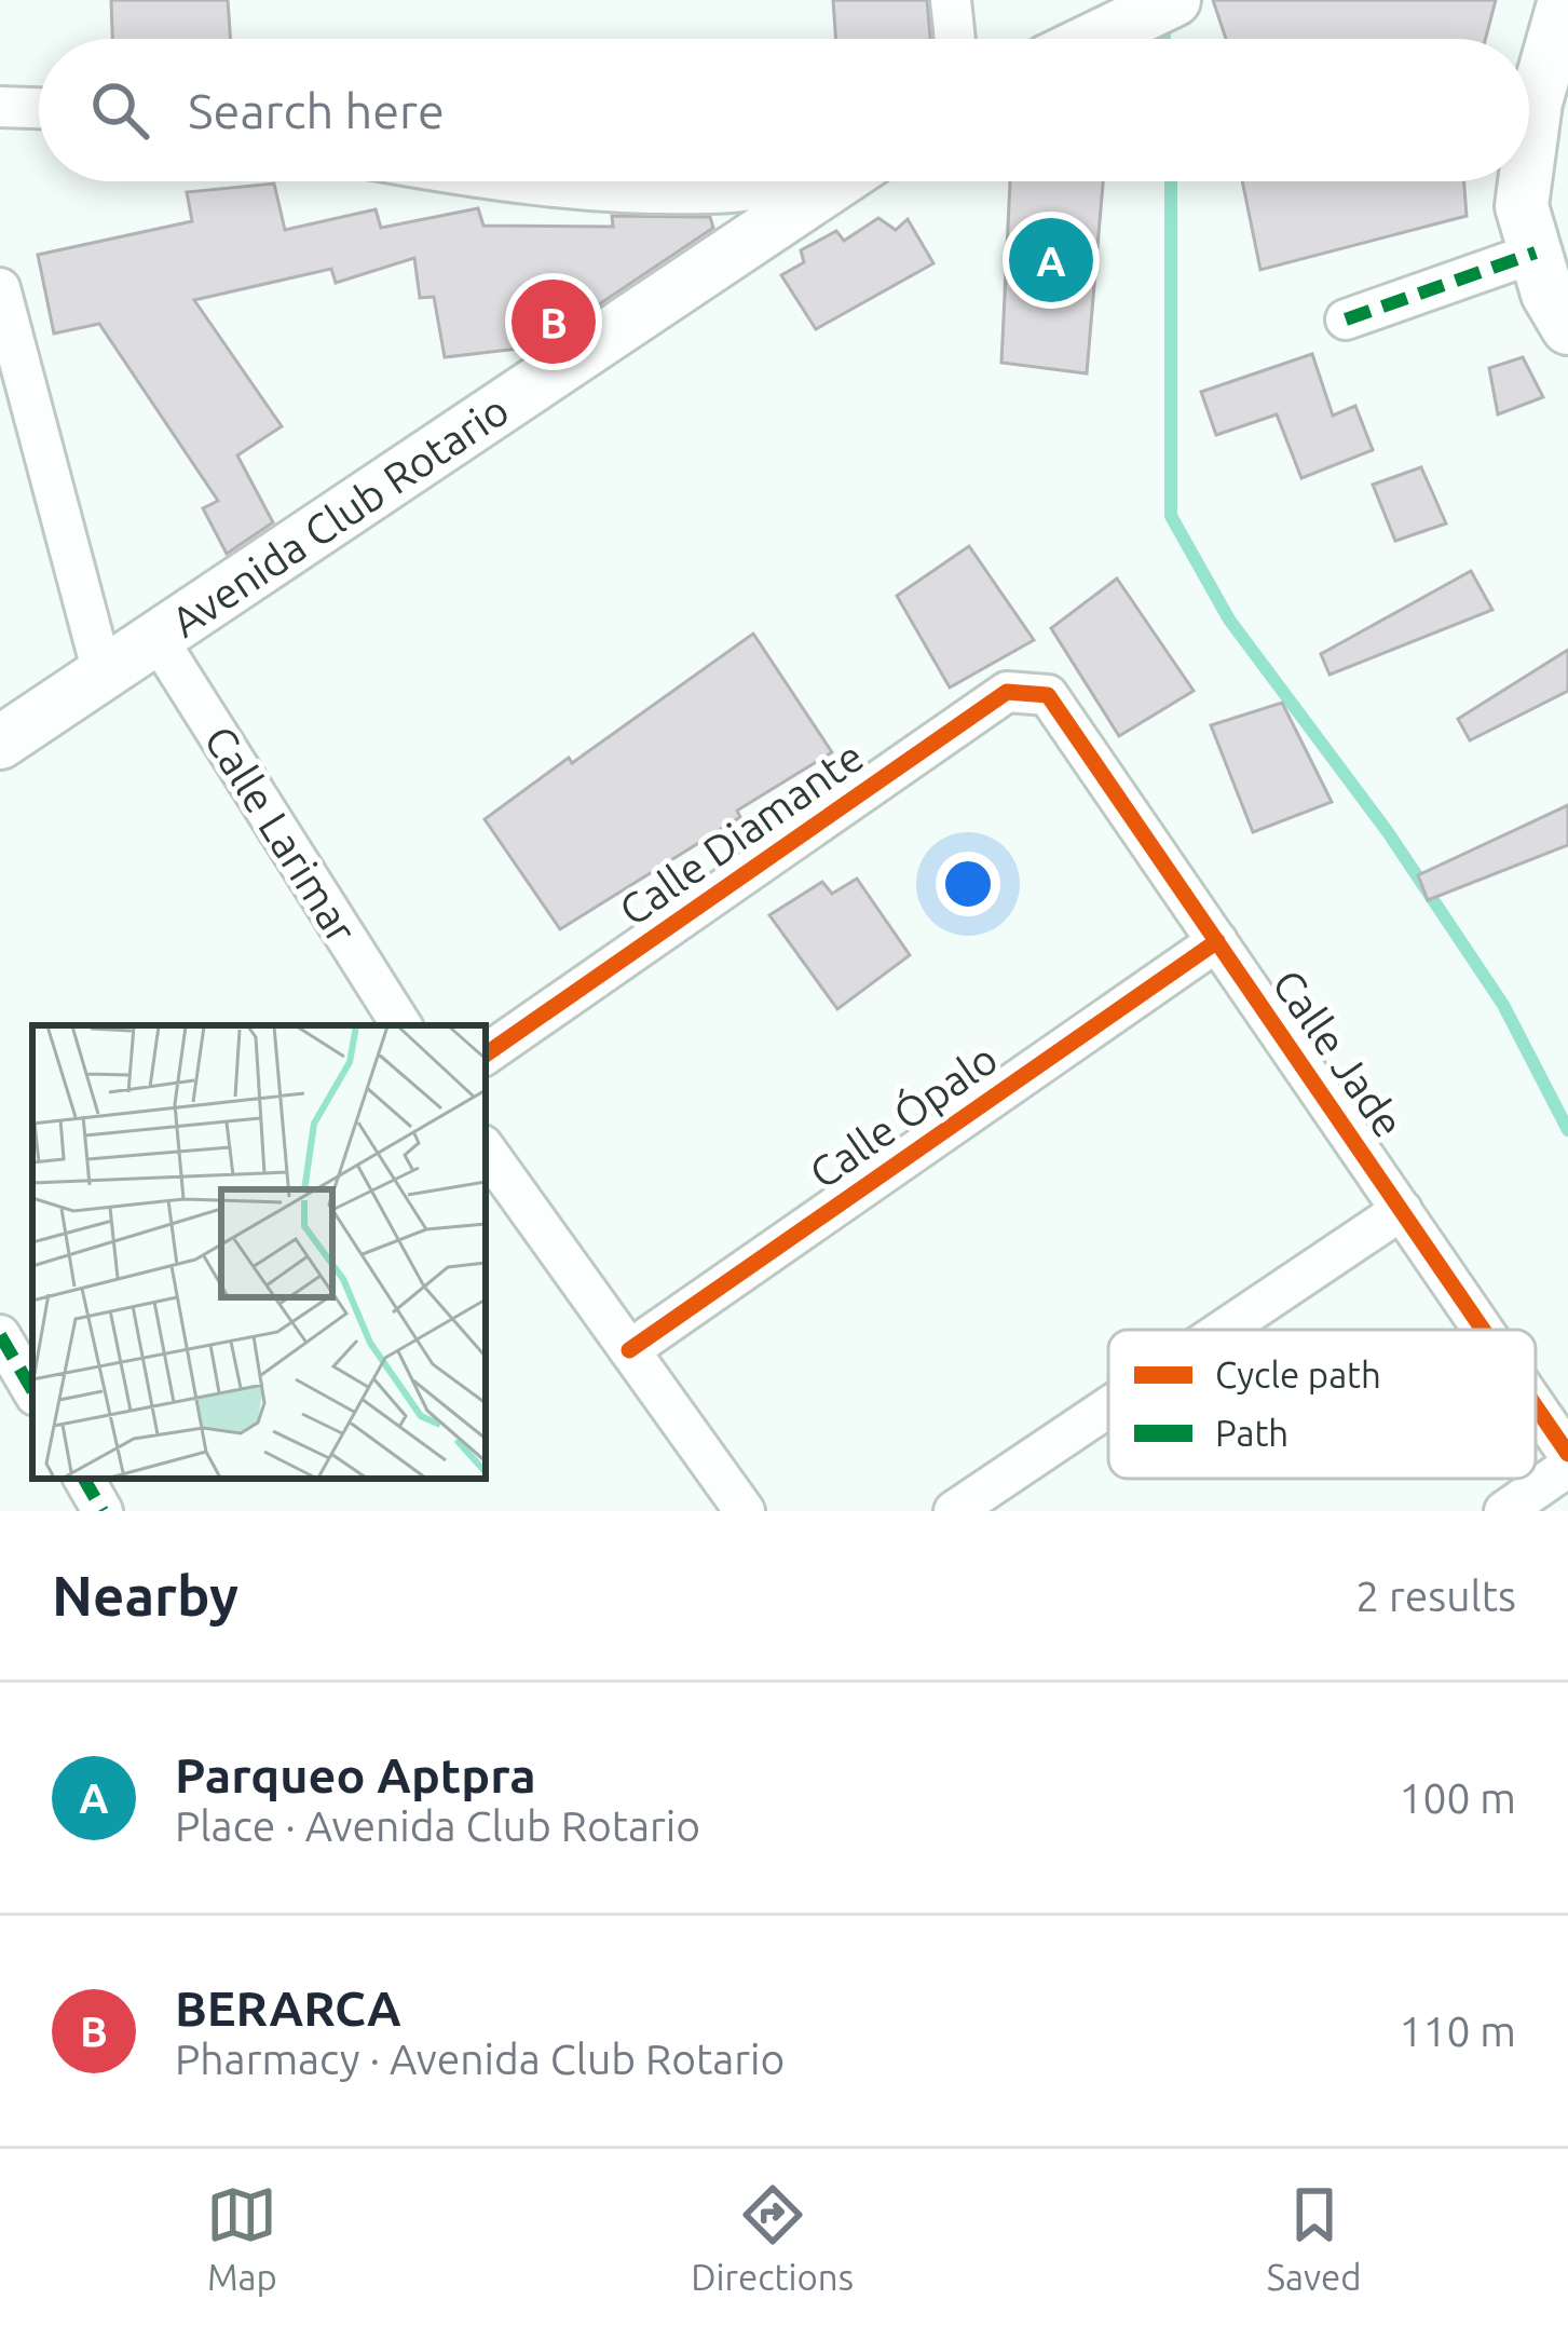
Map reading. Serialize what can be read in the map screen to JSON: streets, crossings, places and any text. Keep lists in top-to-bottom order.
{
  "streets": {
    "main road": ["Avenida Club Rotario"],
    "street": [
      "Calle Diamante",
      "Calle Larimar",
      "Calle Jade",
      "Calle Ópalo"
    ]
  },
  "crossings": [
    ["Avenida Club Rotario", "Calle Larimar"],
    ["Calle Diamante", "Calle Jade"],
    ["Calle Jade", "Calle Ópalo"]
  ],
  "legend": ["Cycle path", "Path"],
  "page": {
    "search": "Search here",
    "pins": ["A", "B"],
    "heading": ["Nearby", "2 results"],
    "list": [
      {
        "mark": "A",
        "name": "Parqueo Aptpra",
        "note": "Place · Avenida Club Rotario",
        "value": "100 m"
      },
      {
        "mark": "B",
        "name": "BERARCA",
        "note": "Pharmacy · Avenida Club Rotario",
        "value": "110 m"
      }
    ],
    "nav": ["Map", "Directions", "Saved"]
  }
}
